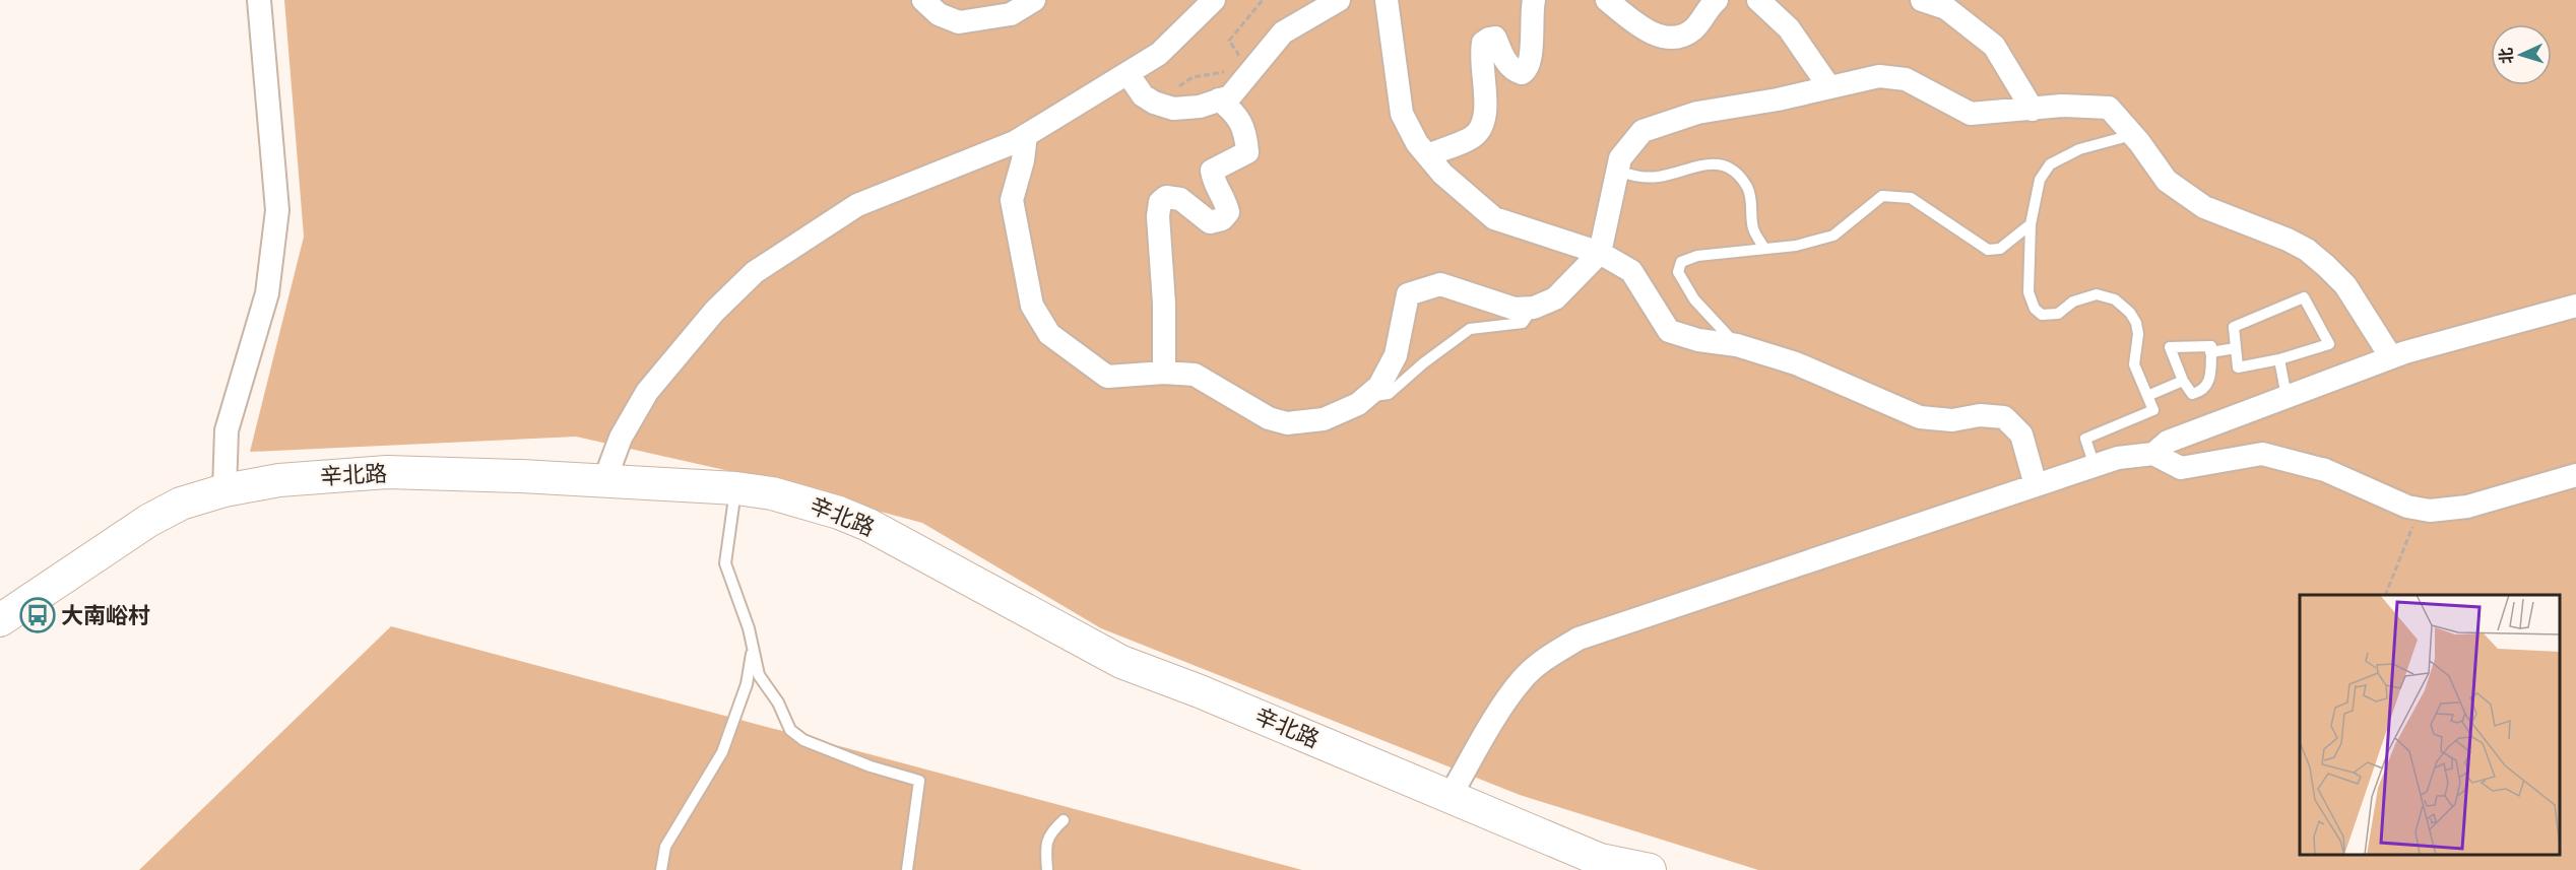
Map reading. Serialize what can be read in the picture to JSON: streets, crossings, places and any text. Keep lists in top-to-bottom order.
{
  "streets": {
    "main road": ["辛北路"]
  },
  "places": {
    "bus stop": ["大南峪村"]
  },
  "north": "left"
}
